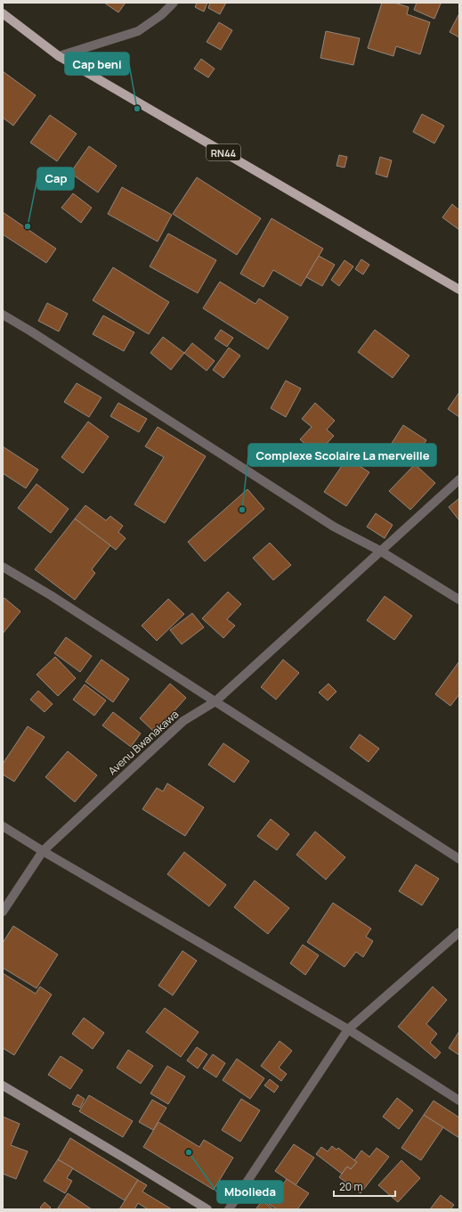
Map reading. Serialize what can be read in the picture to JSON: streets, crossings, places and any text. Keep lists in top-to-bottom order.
{
  "streets": {
    "main road": ["RN44"],
    "street": ["Avenu Bwanakawa"]
  },
  "places": [
    "Cap beni",
    "Cap",
    "Complexe Scolaire La merveille",
    "Mbolieda"
  ],
  "scale_bar": "20 m"
}
